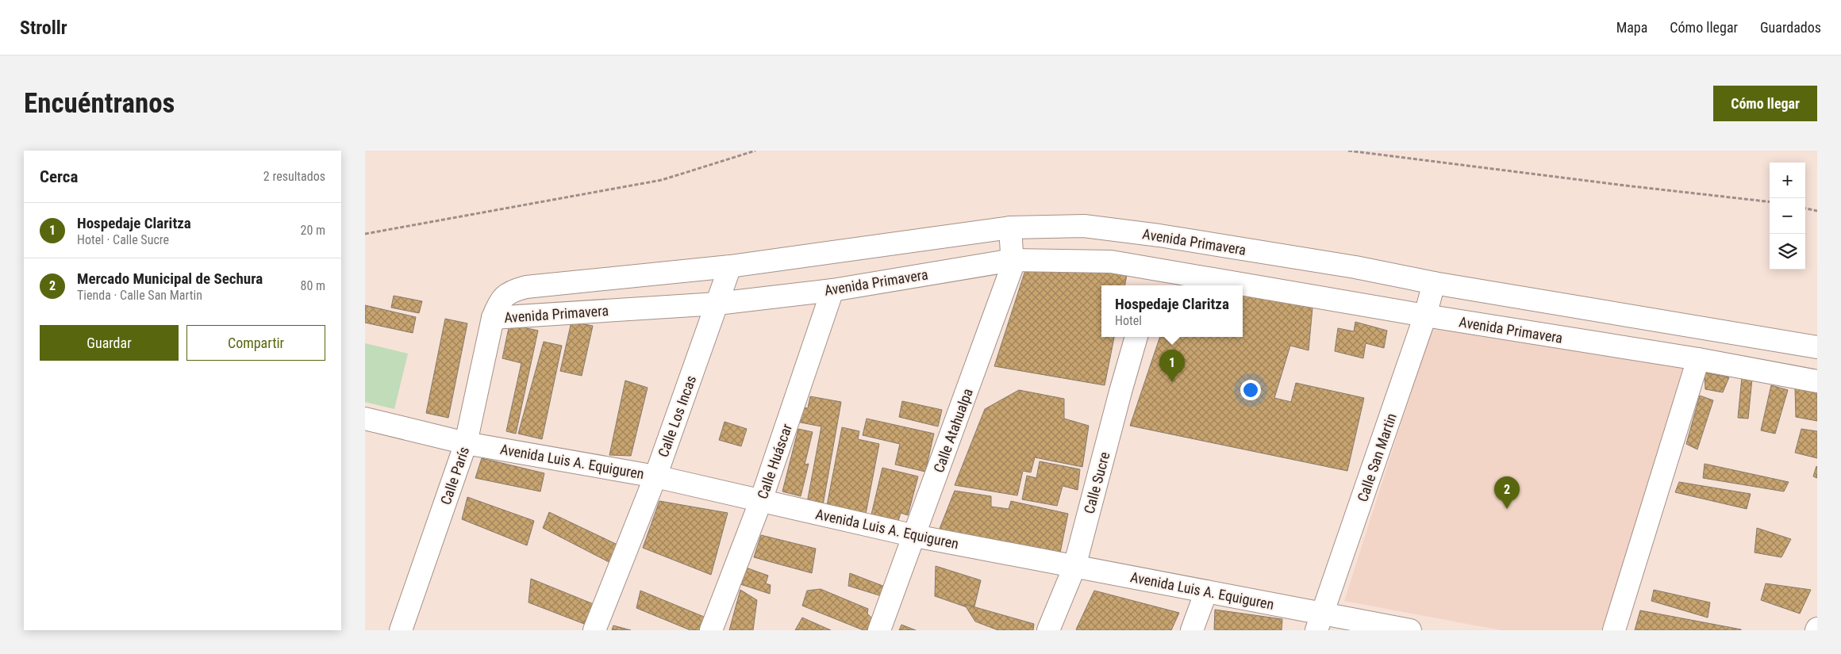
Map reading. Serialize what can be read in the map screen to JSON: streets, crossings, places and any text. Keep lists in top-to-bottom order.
{
  "streets": {
    "street": [
      "Avenida Primavera",
      "Calle Los Incas",
      "Calle Atahualpa",
      "Calle San Martin",
      "Avenida Luis A. Equiguren",
      "Calle Huáscar",
      "Calle París",
      "Calle Sucre"
    ]
  },
  "crossings": [
    ["Avenida Primavera", "Calle Los Incas"],
    ["Avenida Primavera", "Calle Atahualpa"],
    ["Avenida Primavera", "Calle San Martin"],
    ["Avenida Primavera", "Calle Huáscar"],
    ["Avenida Primavera", "Calle París"],
    ["Calle Los Incas", "Avenida Luis A. Equiguren"],
    ["Calle Atahualpa", "Avenida Luis A. Equiguren"],
    ["Calle San Martin", "Avenida Luis A. Equiguren"],
    ["Avenida Luis A. Equiguren", "Calle Huáscar"],
    ["Avenida Luis A. Equiguren", "Calle París"],
    ["Avenida Luis A. Equiguren", "Calle Sucre"]
  ],
  "page": {
    "header": "Strollr",
    "nav": ["Mapa", "Cómo llegar", "Guardados"],
    "buttons": [
      "Cómo llegar",
      ["Guardar", "Compartir"]
    ],
    "title": "Encuéntranos",
    "heading": ["Cerca", "2 resultados"],
    "map_buttons": ["+", "−"],
    "list": [
      {
        "mark": "1",
        "name": "Hospedaje Claritza",
        "note": "Hotel · Calle Sucre",
        "value": "20 m"
      },
      {
        "mark": "2",
        "name": "Mercado Municipal de Sechura",
        "note": "Tienda · Calle San Martin",
        "value": "80 m"
      }
    ],
    "popup": ["Hospedaje Claritza", "Hotel"],
    "pins": ["1", "2"]
  }
}
